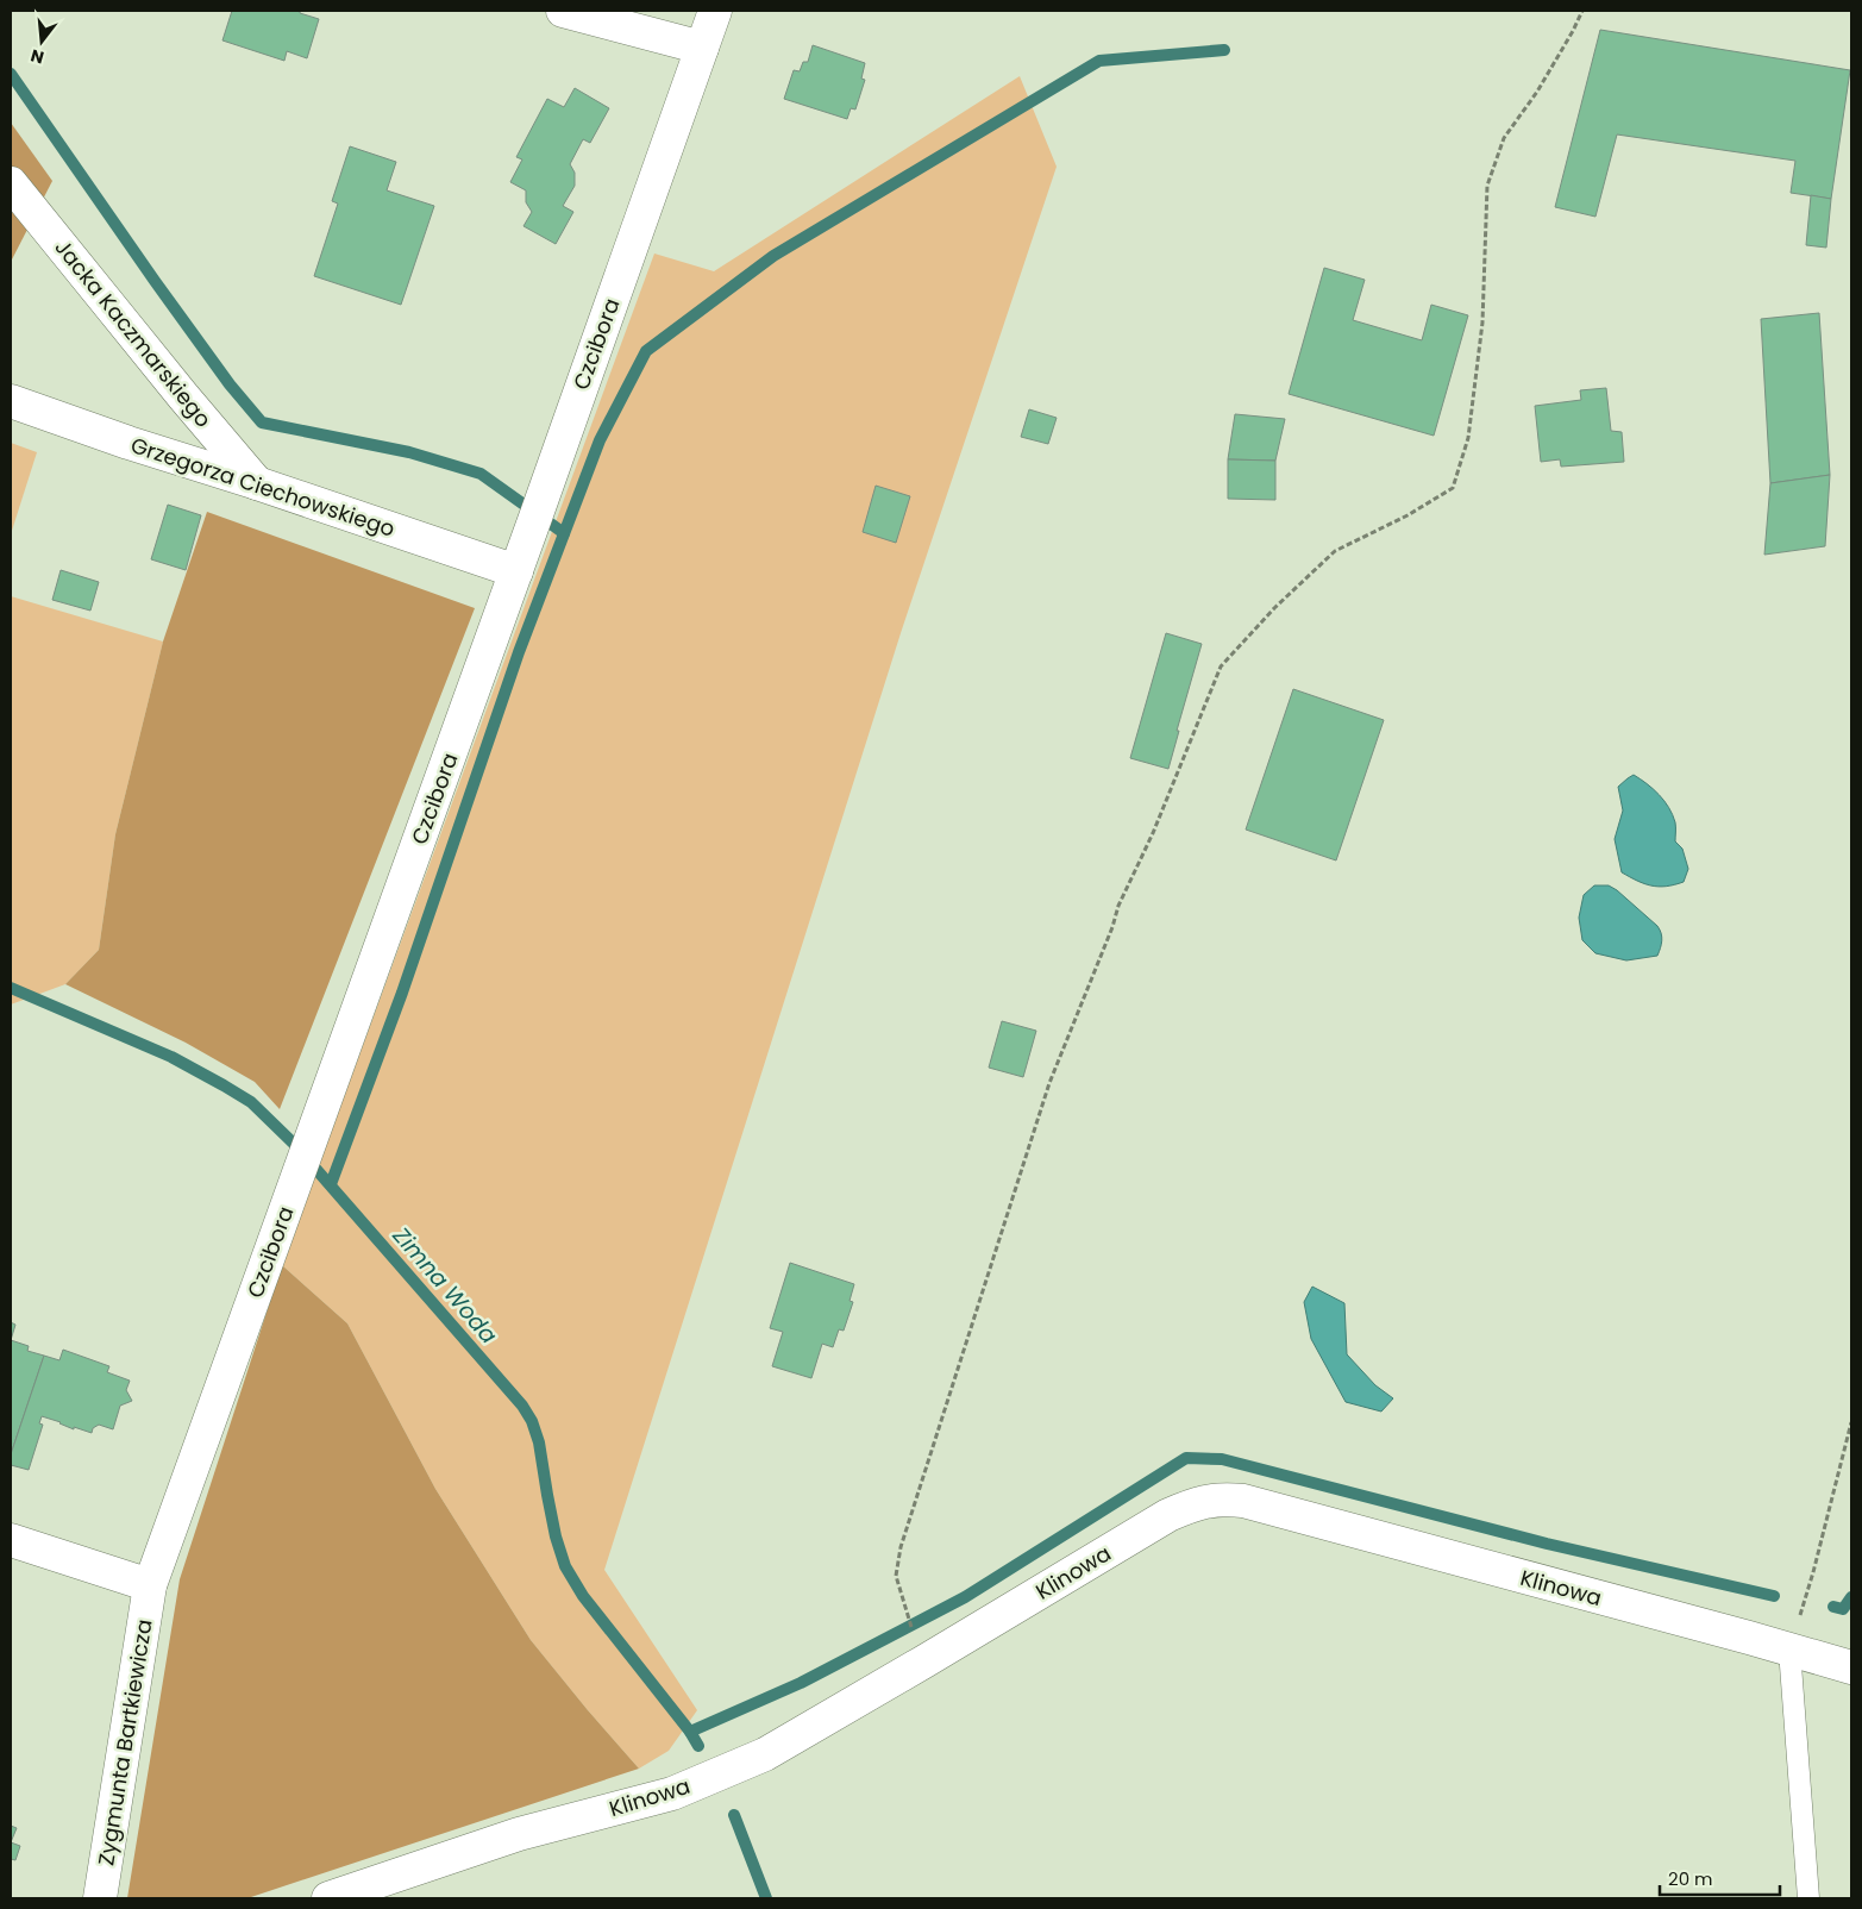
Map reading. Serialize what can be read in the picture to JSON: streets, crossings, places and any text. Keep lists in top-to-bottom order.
{
  "streets": {
    "street": [
      "Jacka Kaczmarskiego",
      "Czcibora",
      "Grzegorza Ciechowskiego",
      "Klinowa",
      "Zygmunta Bartkiewicza"
    ]
  },
  "crossings": [
    ["Jacka Kaczmarskiego", "Grzegorza Ciechowskiego"],
    ["Czcibora", "Grzegorza Ciechowskiego"],
    ["Czcibora", "Zygmunta Bartkiewicza"]
  ],
  "water": ["Zimna Woda"],
  "scale_bar": "20 m",
  "north": "bottom"
}
